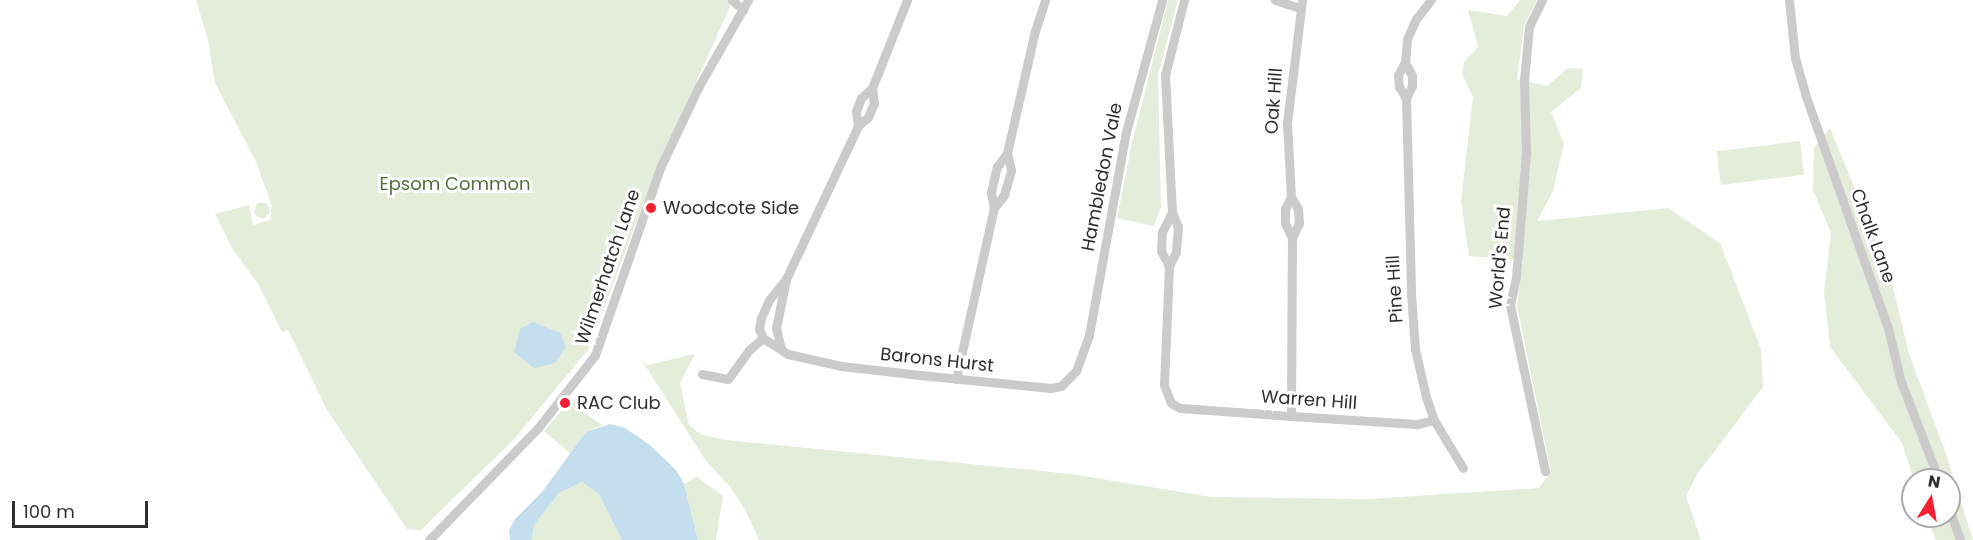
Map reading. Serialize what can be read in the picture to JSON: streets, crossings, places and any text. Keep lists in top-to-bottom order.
{
  "streets": {
    "street": [
      "Oak Hill",
      "Hambledon Vale",
      "Chalk Lane",
      "World's End",
      "Wilmerhatch Lane",
      "Pine Hill",
      "Barons Hurst",
      "Warren Hill"
    ]
  },
  "crossings": [
    ["Oak Hill", "Warren Hill"],
    ["Hambledon Vale", "Barons Hurst"],
    ["Pine Hill", "Warren Hill"]
  ],
  "parks": ["Epsom Common"],
  "places": ["Woodcote Side", "RAC Club"],
  "scale_bar": "100 m",
  "north": "top"
}
